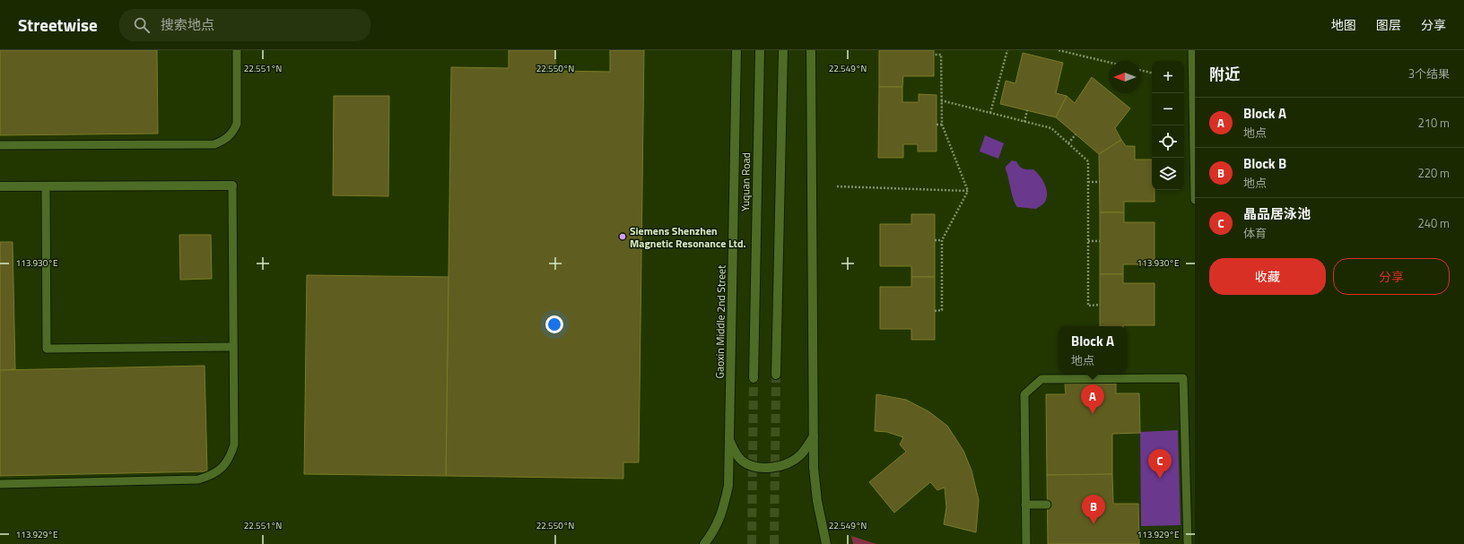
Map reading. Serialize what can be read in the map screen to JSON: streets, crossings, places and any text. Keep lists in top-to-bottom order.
{
  "streets": {
    "main road": ["Yuquan Road", "Gaoxin Middle 2nd Street"]
  },
  "places": ["Siemens Shenzhen Magnetic Resonance Ltd."],
  "north": "left",
  "page": {
    "header": "Streetwise",
    "search": "搜索地点",
    "nav": ["地图", "图层", "分享"],
    "heading": ["附近", "3个结果"],
    "map_buttons": ["+", "−"],
    "list": [
      {
        "mark": "A",
        "name": "Block A",
        "note": "地点",
        "value": "210 m"
      },
      {
        "mark": "B",
        "name": "Block B",
        "note": "地点",
        "value": "220 m"
      },
      {
        "mark": "C",
        "name": "晶品居泳池",
        "note": "体育",
        "value": "240 m"
      }
    ],
    "buttons": ["收藏", "分享"],
    "popup": ["Block A", "地点"],
    "pins": ["A", "C", "B"]
  },
  "coordinates": [
    "22.551°N",
    "22.550°N",
    "22.549°N",
    "113.930°E",
    "113.929°E"
  ]
}
